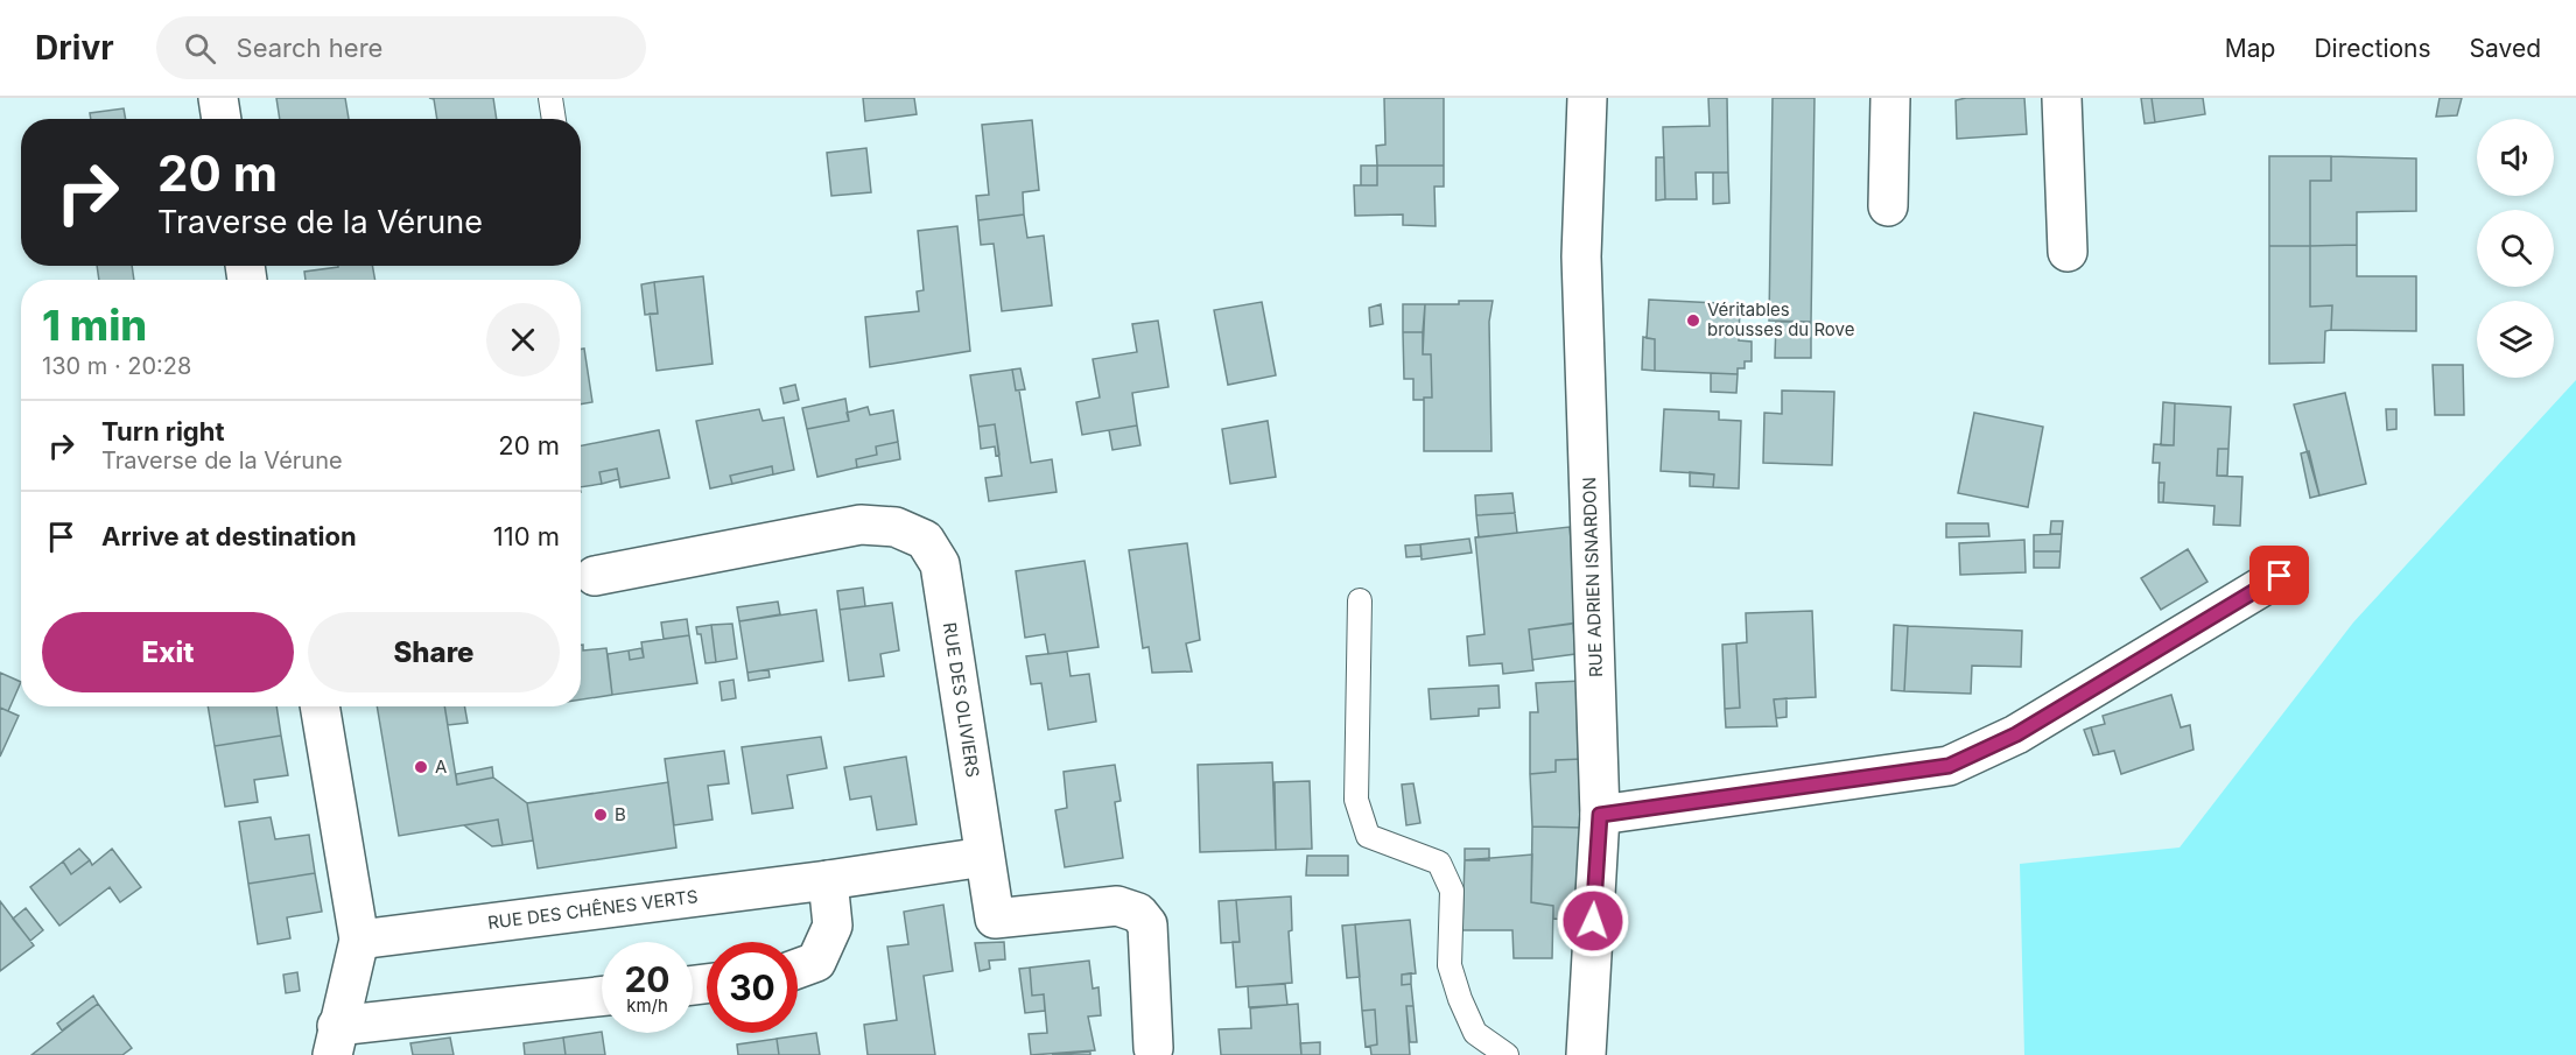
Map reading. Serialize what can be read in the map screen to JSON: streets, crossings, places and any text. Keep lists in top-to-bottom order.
{
  "streets": {
    "street": ["RUE ADRIEN ISNARDON", "RUE DES OLIVIERS", "RUE DES CHÊNES VERTS"]
  },
  "crossings": [
    ["RUE DES OLIVIERS", "RUE DES CHÊNES VERTS"]
  ],
  "places": ["Véritables brousses du Rove", "A", "B"],
  "page": {
    "header": "Drivr",
    "search": "Search here",
    "nav": ["Map", "Directions", "Saved"],
    "turn": ["20 m", "Traverse de la Vérune"],
    "heading": ["1 min", "130 m · 20:28"],
    "list": [
      {
        "name": "Turn right",
        "note": "Traverse de la Vérune",
        "value": "20 m"
      },
      {
        "name": "Arrive at destination",
        "value": "110 m"
      }
    ],
    "buttons": ["Exit", "Share"],
    "speed": "20 km/h",
    "limit": "30"
  }
}
